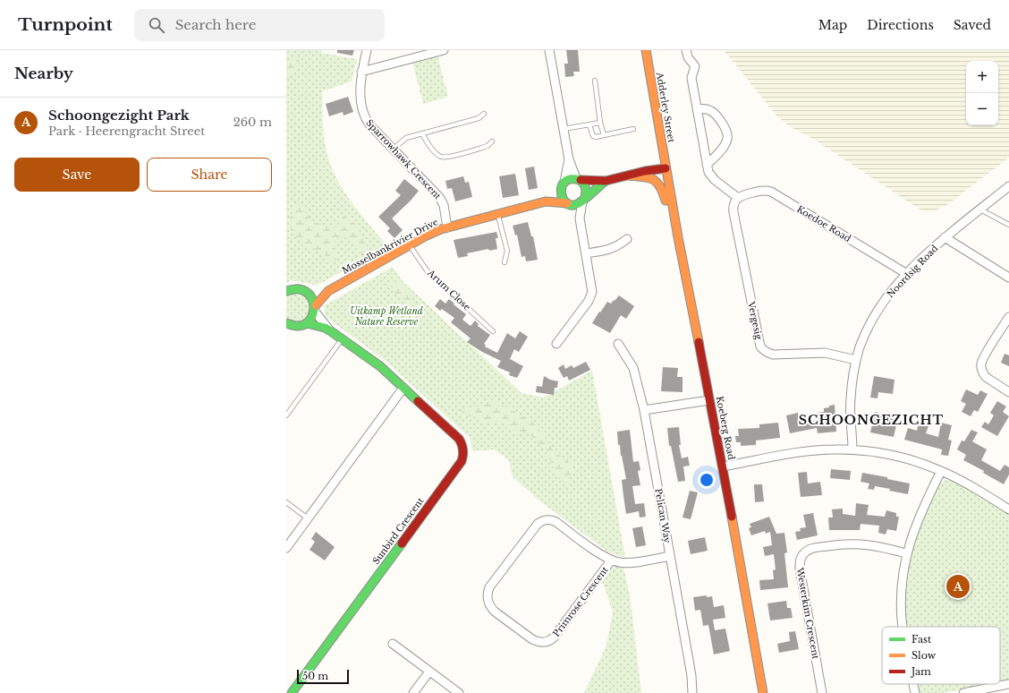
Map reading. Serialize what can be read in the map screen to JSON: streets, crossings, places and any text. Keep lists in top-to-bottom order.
{
  "streets": {
    "street": [
      "Adderley Street",
      "Sparrowhawk Crescent",
      "Koedoe Road",
      "Mosselbankrivier Drive",
      "Noordsig Road",
      "Vergesig",
      "Koeberg Road",
      "Pelican Way",
      "Sunbird Crescent",
      "Primrose Crescent",
      "Westerkim Crescent"
    ],
    "lane": ["Arum Close"]
  },
  "crossings": [
    ["Adderley Street", "Mosselbankrivier Drive"],
    ["Adderley Street", "Koeberg Road"],
    ["Sparrowhawk Crescent", "Mosselbankrivier Drive"],
    ["Koedoe Road", "Noordsig Road"],
    ["Koedoe Road", "Vergesig"],
    ["Mosselbankrivier Drive", "Arum Close"],
    ["Mosselbankrivier Drive", "Koeberg Road"],
    ["Mosselbankrivier Drive", "Sunbird Crescent"],
    ["Noordsig Road", "Vergesig"],
    ["Pelican Way", "Primrose Crescent"]
  ],
  "districts": ["SCHOONGEZICHT"],
  "parks": ["Uitkamp Wetland Nature Reserve"],
  "legend": ["Fast", "Slow", "Jam"],
  "scale_bar": "50 m",
  "page": {
    "header": "Turnpoint",
    "search": "Search here",
    "nav": ["Map", "Directions", "Saved"],
    "heading": "Nearby",
    "map_buttons": ["+", "−"],
    "list": [
      {
        "mark": "A",
        "name": "Schoongezight Park",
        "note": "Park · Heerengracht Street",
        "value": "260 m"
      }
    ],
    "buttons": ["Save", "Share"],
    "pins": "A",
    "scale": "50 m"
  }
}
